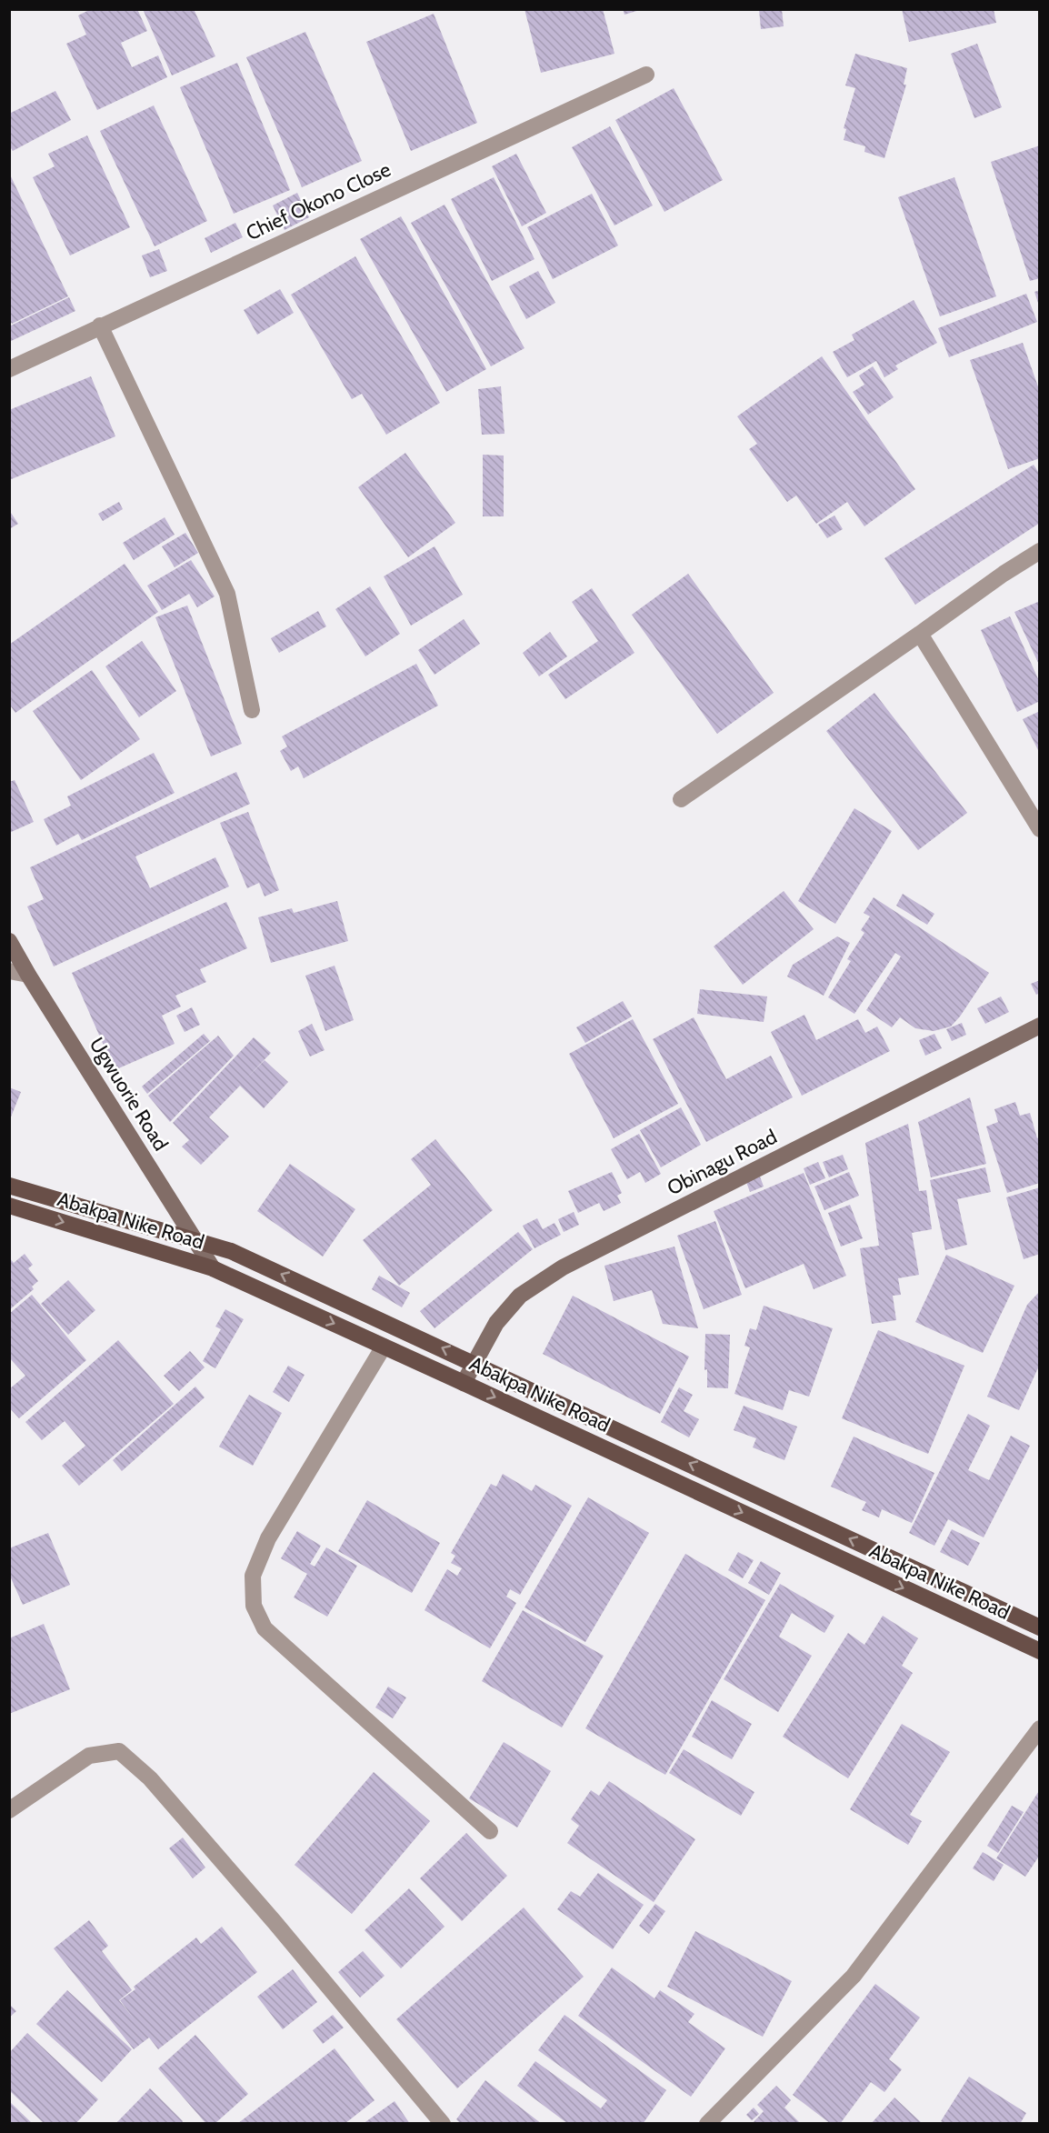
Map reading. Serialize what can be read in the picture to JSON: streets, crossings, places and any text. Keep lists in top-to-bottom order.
{
  "streets": {
    "main road": ["Abakpa Nike Road"],
    "street": ["Chief Okono Close", "Ugwuorie Road", "Obinagu Road"]
  },
  "crossings": [
    ["Ugwuorie Road", "Abakpa Nike Road"],
    ["Obinagu Road", "Abakpa Nike Road"]
  ]
}
